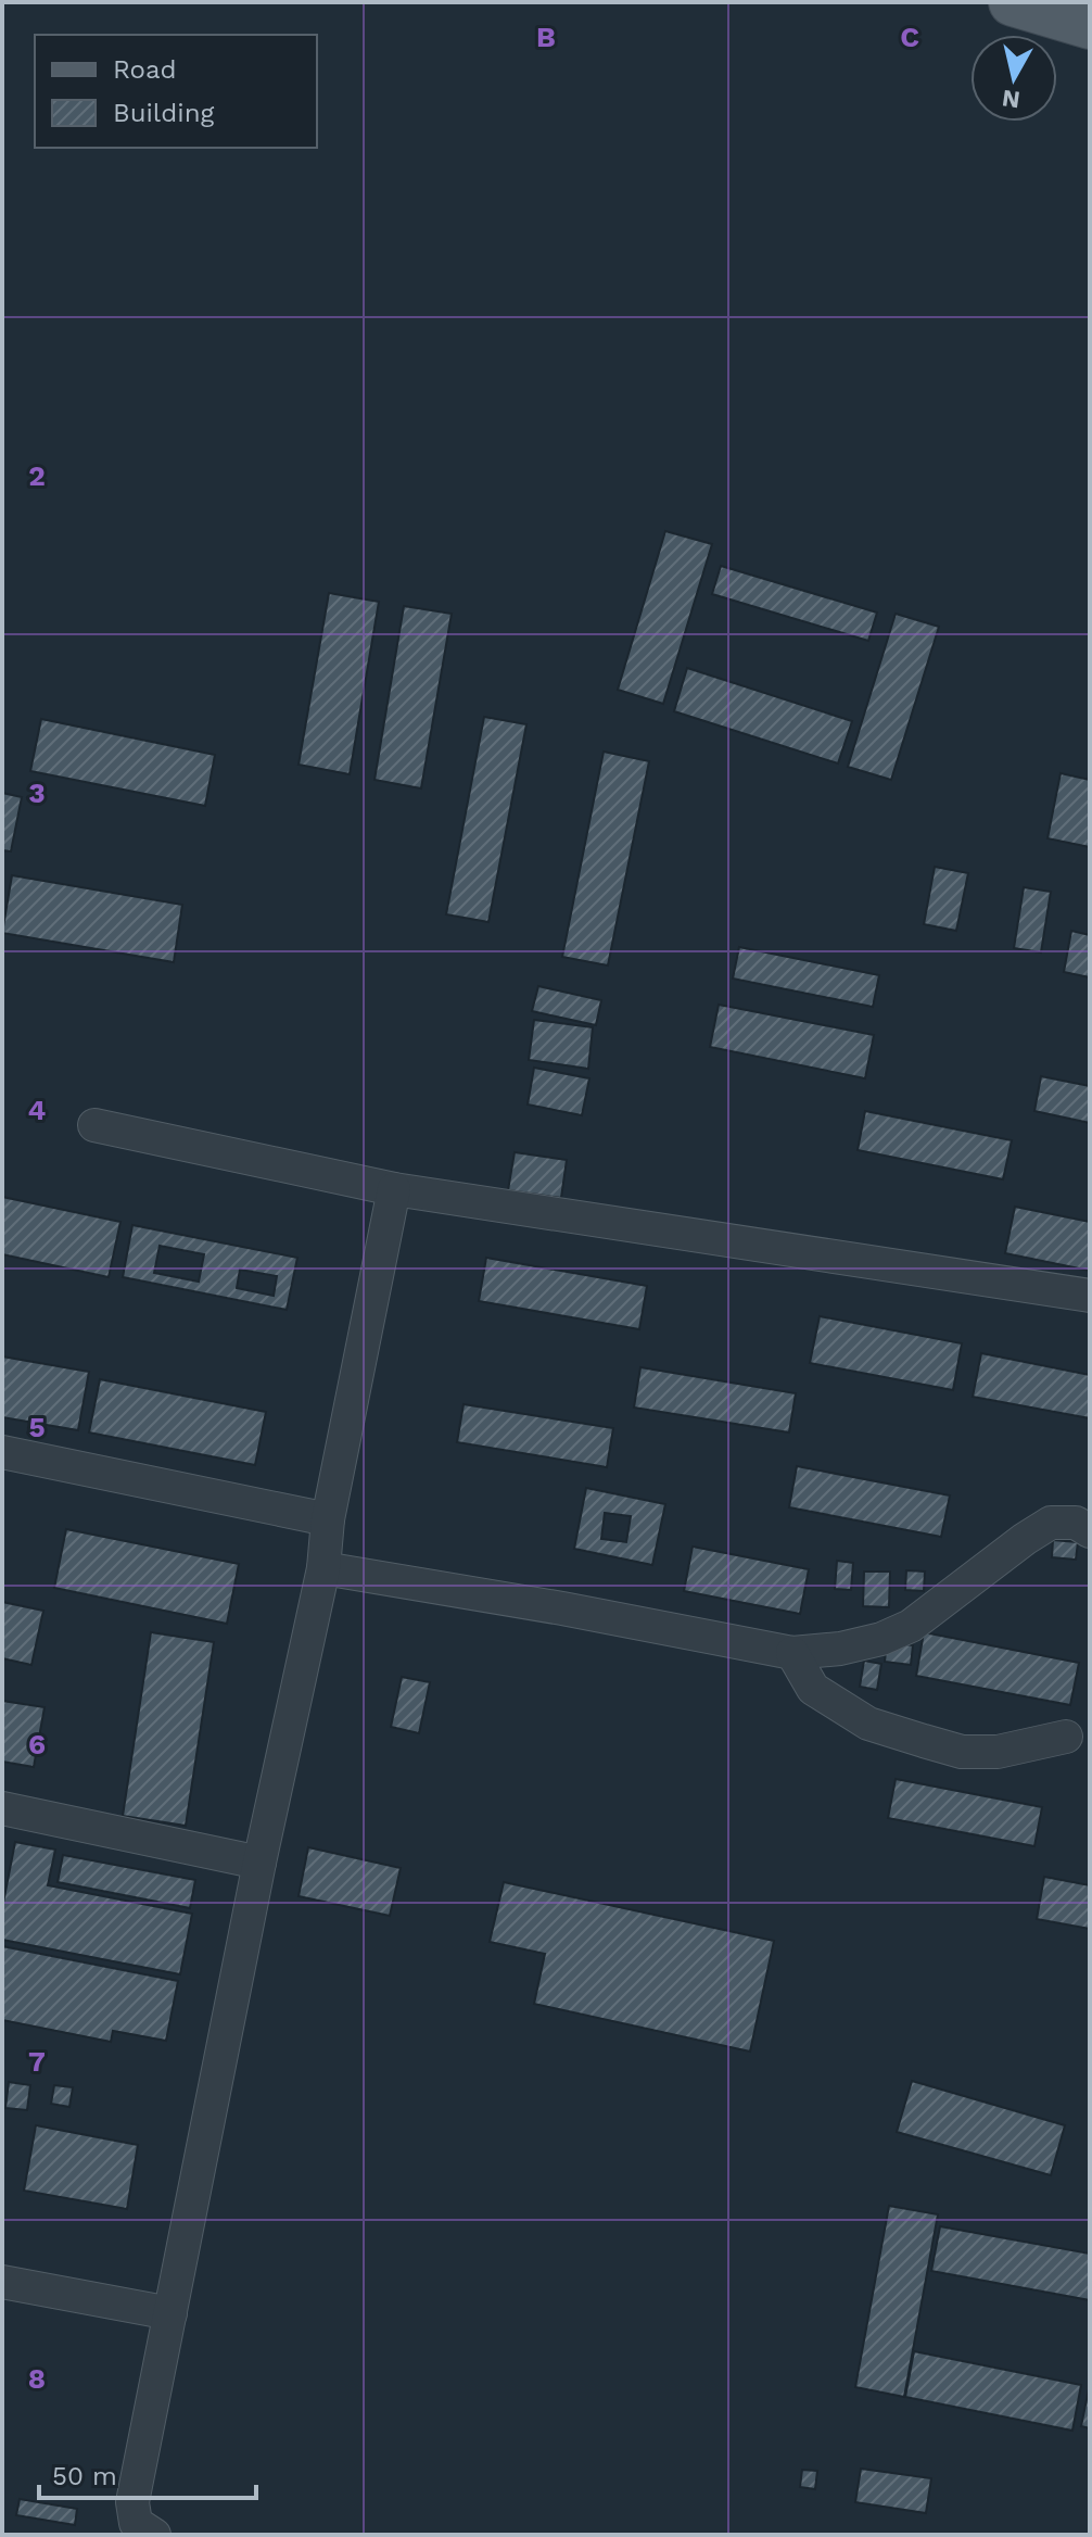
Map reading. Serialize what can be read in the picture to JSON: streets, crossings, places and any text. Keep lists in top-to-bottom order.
{
  "legend": ["Road", "Building"],
  "scale_bar": "50 m",
  "north": "bottom",
  "grid": {
    "columns": ["B", "C"],
    "rows": [
      "2",
      "3",
      "4",
      "5",
      "6",
      "7",
      "8"
    ]
  }
}
